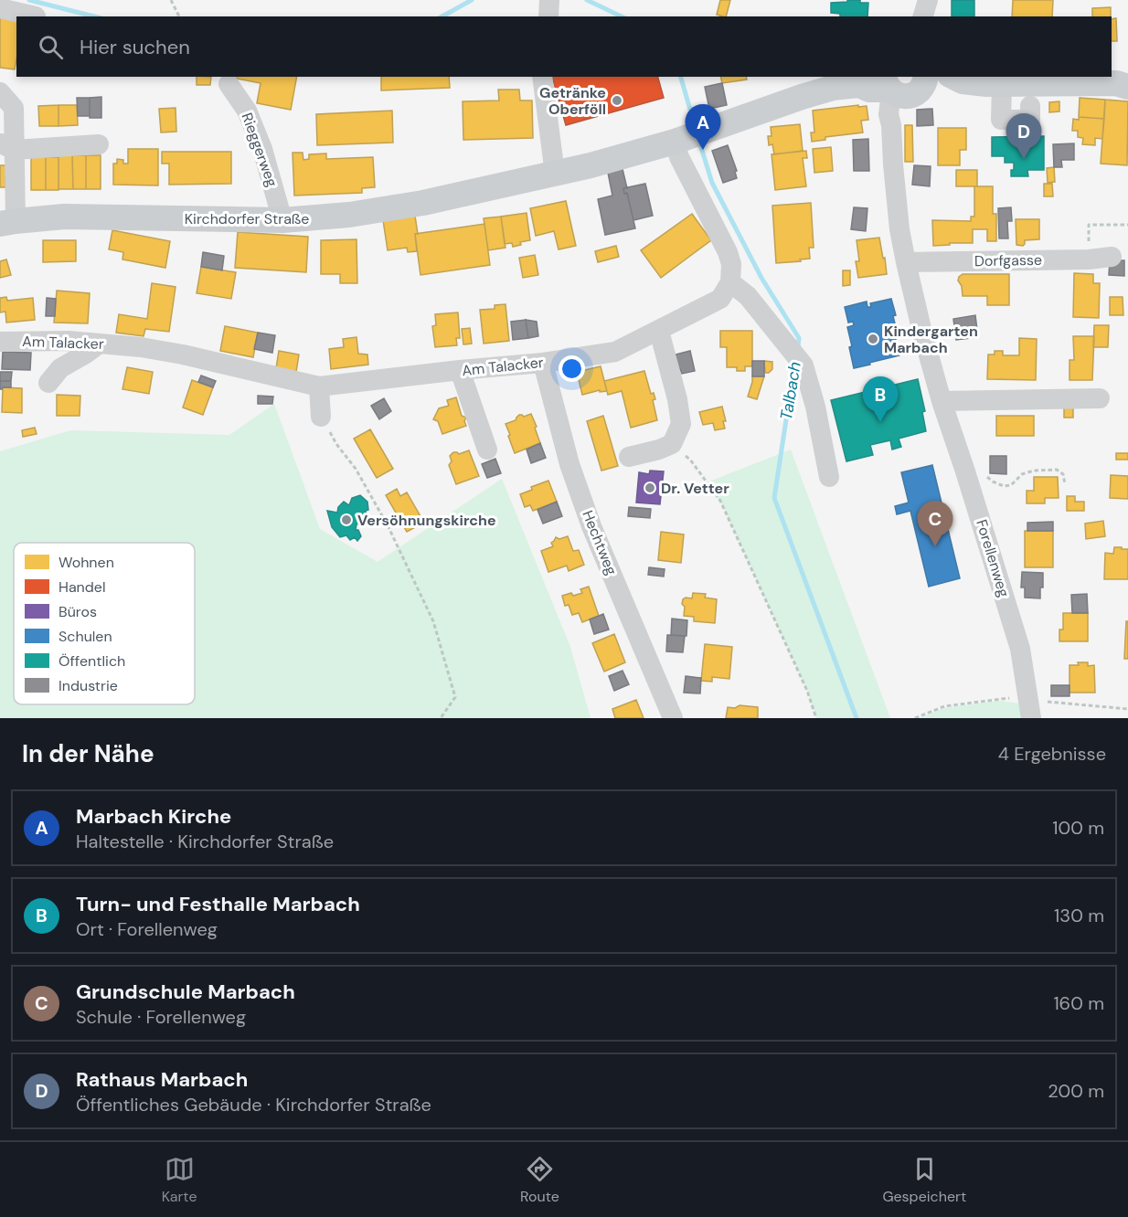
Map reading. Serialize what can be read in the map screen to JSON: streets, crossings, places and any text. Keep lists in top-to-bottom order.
{
  "streets": {
    "main road": ["Kirchdorfer Straße"],
    "street": [
      "Rieggerweg",
      "Dorfgasse",
      "Am Talacker",
      "Hechtweg",
      "Forellenweg"
    ]
  },
  "crossings": [
    ["Rieggerweg", "Kirchdorfer Straße"],
    ["Kirchdorfer Straße", "Forellenweg"],
    ["Dorfgasse", "Forellenweg"],
    ["Am Talacker", "Hechtweg"]
  ],
  "water": ["Talbach"],
  "places": [
    "Getränke Oberföll",
    "Kindergarten Marbach",
    "Dr. Vetter",
    "Versöhnungskirche"
  ],
  "legend": [
    "Wohnen",
    "Handel",
    "Büros",
    "Schulen",
    "Öffentlich",
    "Industrie"
  ],
  "page": {
    "search": "Hier suchen",
    "pins": [
      "A",
      "D",
      "B",
      "C"
    ],
    "heading": ["In der Nähe", "4 Ergebnisse"],
    "list": [
      {
        "mark": "A",
        "name": "Marbach Kirche",
        "note": "Haltestelle · Kirchdorfer Straße",
        "value": "100 m"
      },
      {
        "mark": "B",
        "name": "Turn- und Festhalle Marbach",
        "note": "Ort · Forellenweg",
        "value": "130 m"
      },
      {
        "mark": "C",
        "name": "Grundschule Marbach",
        "note": "Schule · Forellenweg",
        "value": "160 m"
      },
      {
        "mark": "D",
        "name": "Rathaus Marbach",
        "note": "Öffentliches Gebäude · Kirchdorfer Straße",
        "value": "200 m"
      }
    ],
    "nav": ["Karte", "Route", "Gespeichert"]
  }
}
